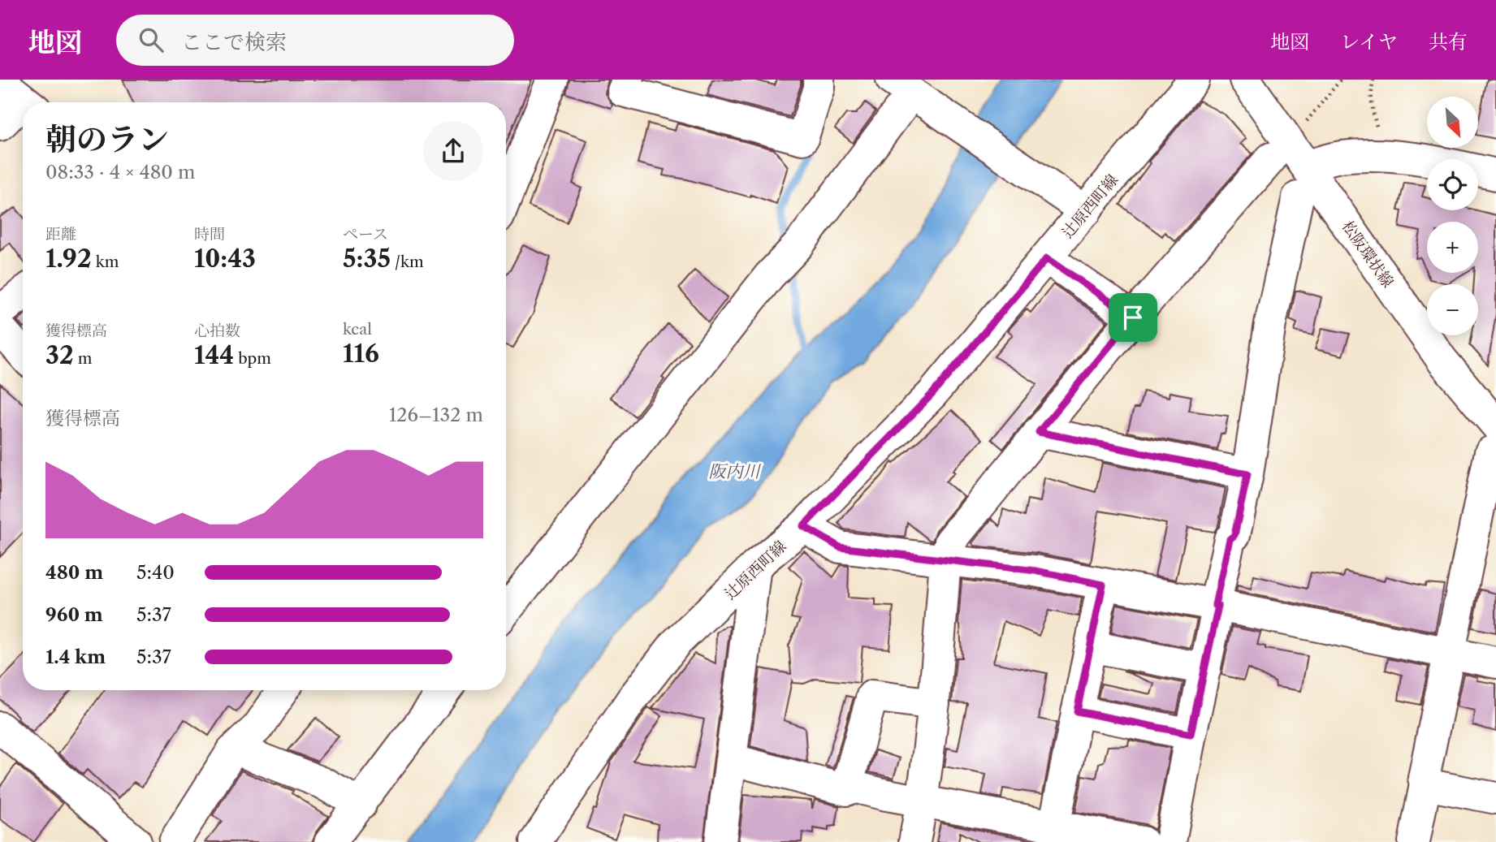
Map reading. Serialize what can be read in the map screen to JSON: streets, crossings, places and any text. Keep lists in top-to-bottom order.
{
  "streets": {
    "street": ["辻原西町線", "松阪環状線"]
  },
  "water": ["阪内川"],
  "north": "bottom right",
  "page": {
    "header": "地図",
    "search": "ここで検索",
    "nav": ["地図", "レイヤ", "共有"],
    "map_buttons": ["+", "−"],
    "heading": ["朝のラン", "08:33 · 4 × 480 m"],
    "stats": [
      ["距離", "1.92 km"],
      ["時間", "10:43"],
      ["ペース", "5:35 /km"],
      ["獲得標高", "32 m"],
      ["心拍数", "144 bpm"],
      ["kcal", "116"]
    ],
    "chart": ["獲得標高", "126–132 m"],
    "list": [
      {
        "name": "480 m",
        "note": "5:40"
      },
      {
        "name": "960 m",
        "note": "5:37"
      },
      {
        "name": "1.4 km",
        "note": "5:37"
      }
    ]
  }
}
